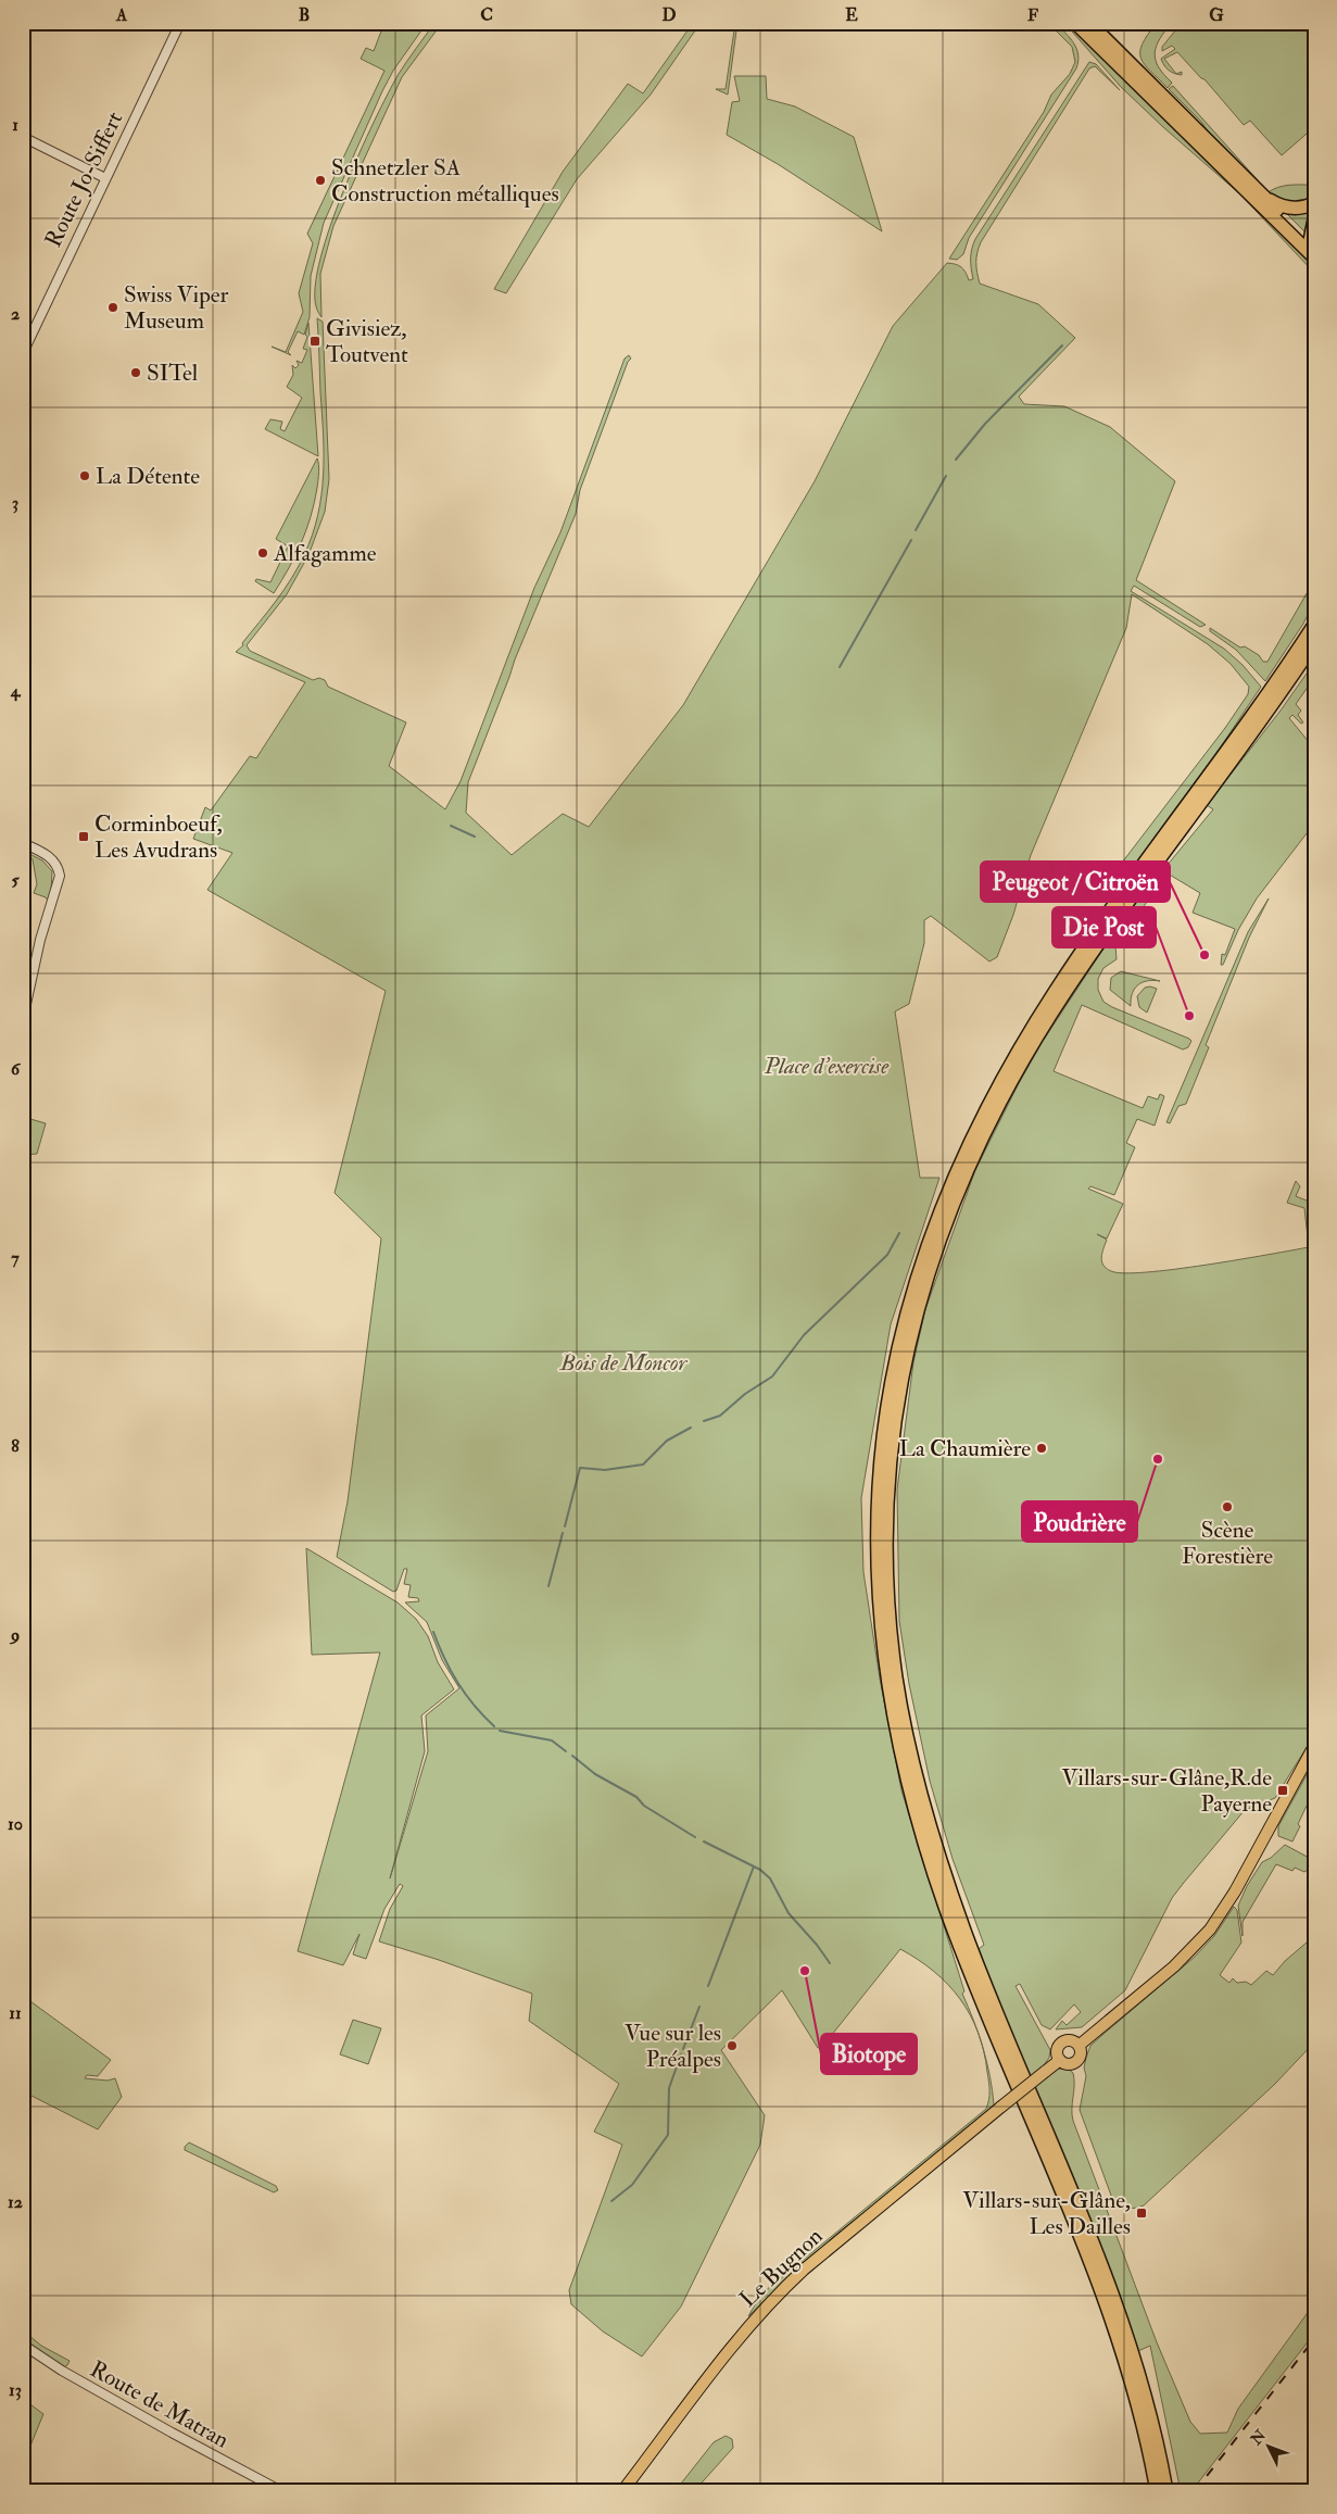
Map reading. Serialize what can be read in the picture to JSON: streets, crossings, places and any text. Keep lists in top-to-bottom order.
{
  "streets": {
    "main road": ["Le Bugnon"],
    "street": ["Route Jo-Siffert", "Route de Matran"]
  },
  "parks": ["Place d'exercise", "Bois de Moncor"],
  "places": {
    "other": [
      "Schnetzler SA Construction métalliques",
      "Swiss Viper Museum",
      "SITel",
      "La Détente",
      "Alfagamme",
      "Peugeot / Citroën",
      "Die Post",
      "La Chaumière",
      "Poudrière",
      "Scène Forestière",
      "Biotope",
      "Vue sur les Préalpes"
    ],
    "transit": [
      "Givisiez, Toutvent",
      "Corminboeuf, Les Avudrans",
      "Villars-sur-Glâne,R.de Payerne",
      "Villars-sur-Glâne, Les Dailles"
    ]
  },
  "north": "top left",
  "grid": {
    "columns": [
      "A",
      "B",
      "C",
      "D",
      "E",
      "F",
      "G"
    ],
    "rows": [
      "1",
      "2",
      "3",
      "4",
      "5",
      "6",
      "7",
      "8",
      "9",
      "10",
      "11",
      "12",
      "13"
    ]
  }
}
